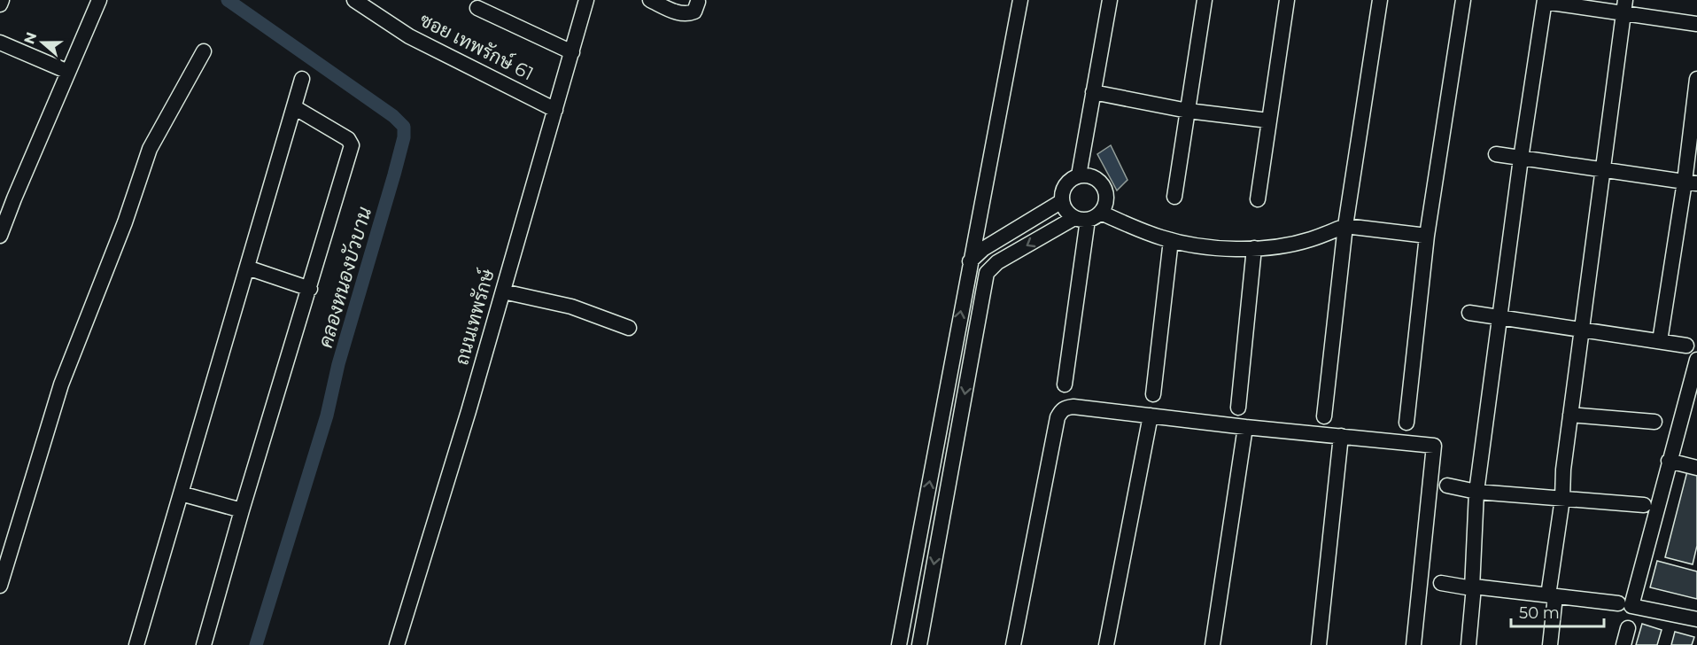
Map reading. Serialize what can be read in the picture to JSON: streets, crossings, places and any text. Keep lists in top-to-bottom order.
{
  "streets": {
    "street": ["ซอย เทพรักษ์ 61", "ถนนเทพรักษ์"]
  },
  "crossings": [
    ["ซอย เทพรักษ์ 61", "ถนนเทพรักษ์"]
  ],
  "water": ["คลองหนองบัวบาน"],
  "scale_bar": "50 m",
  "north": "left"
}
